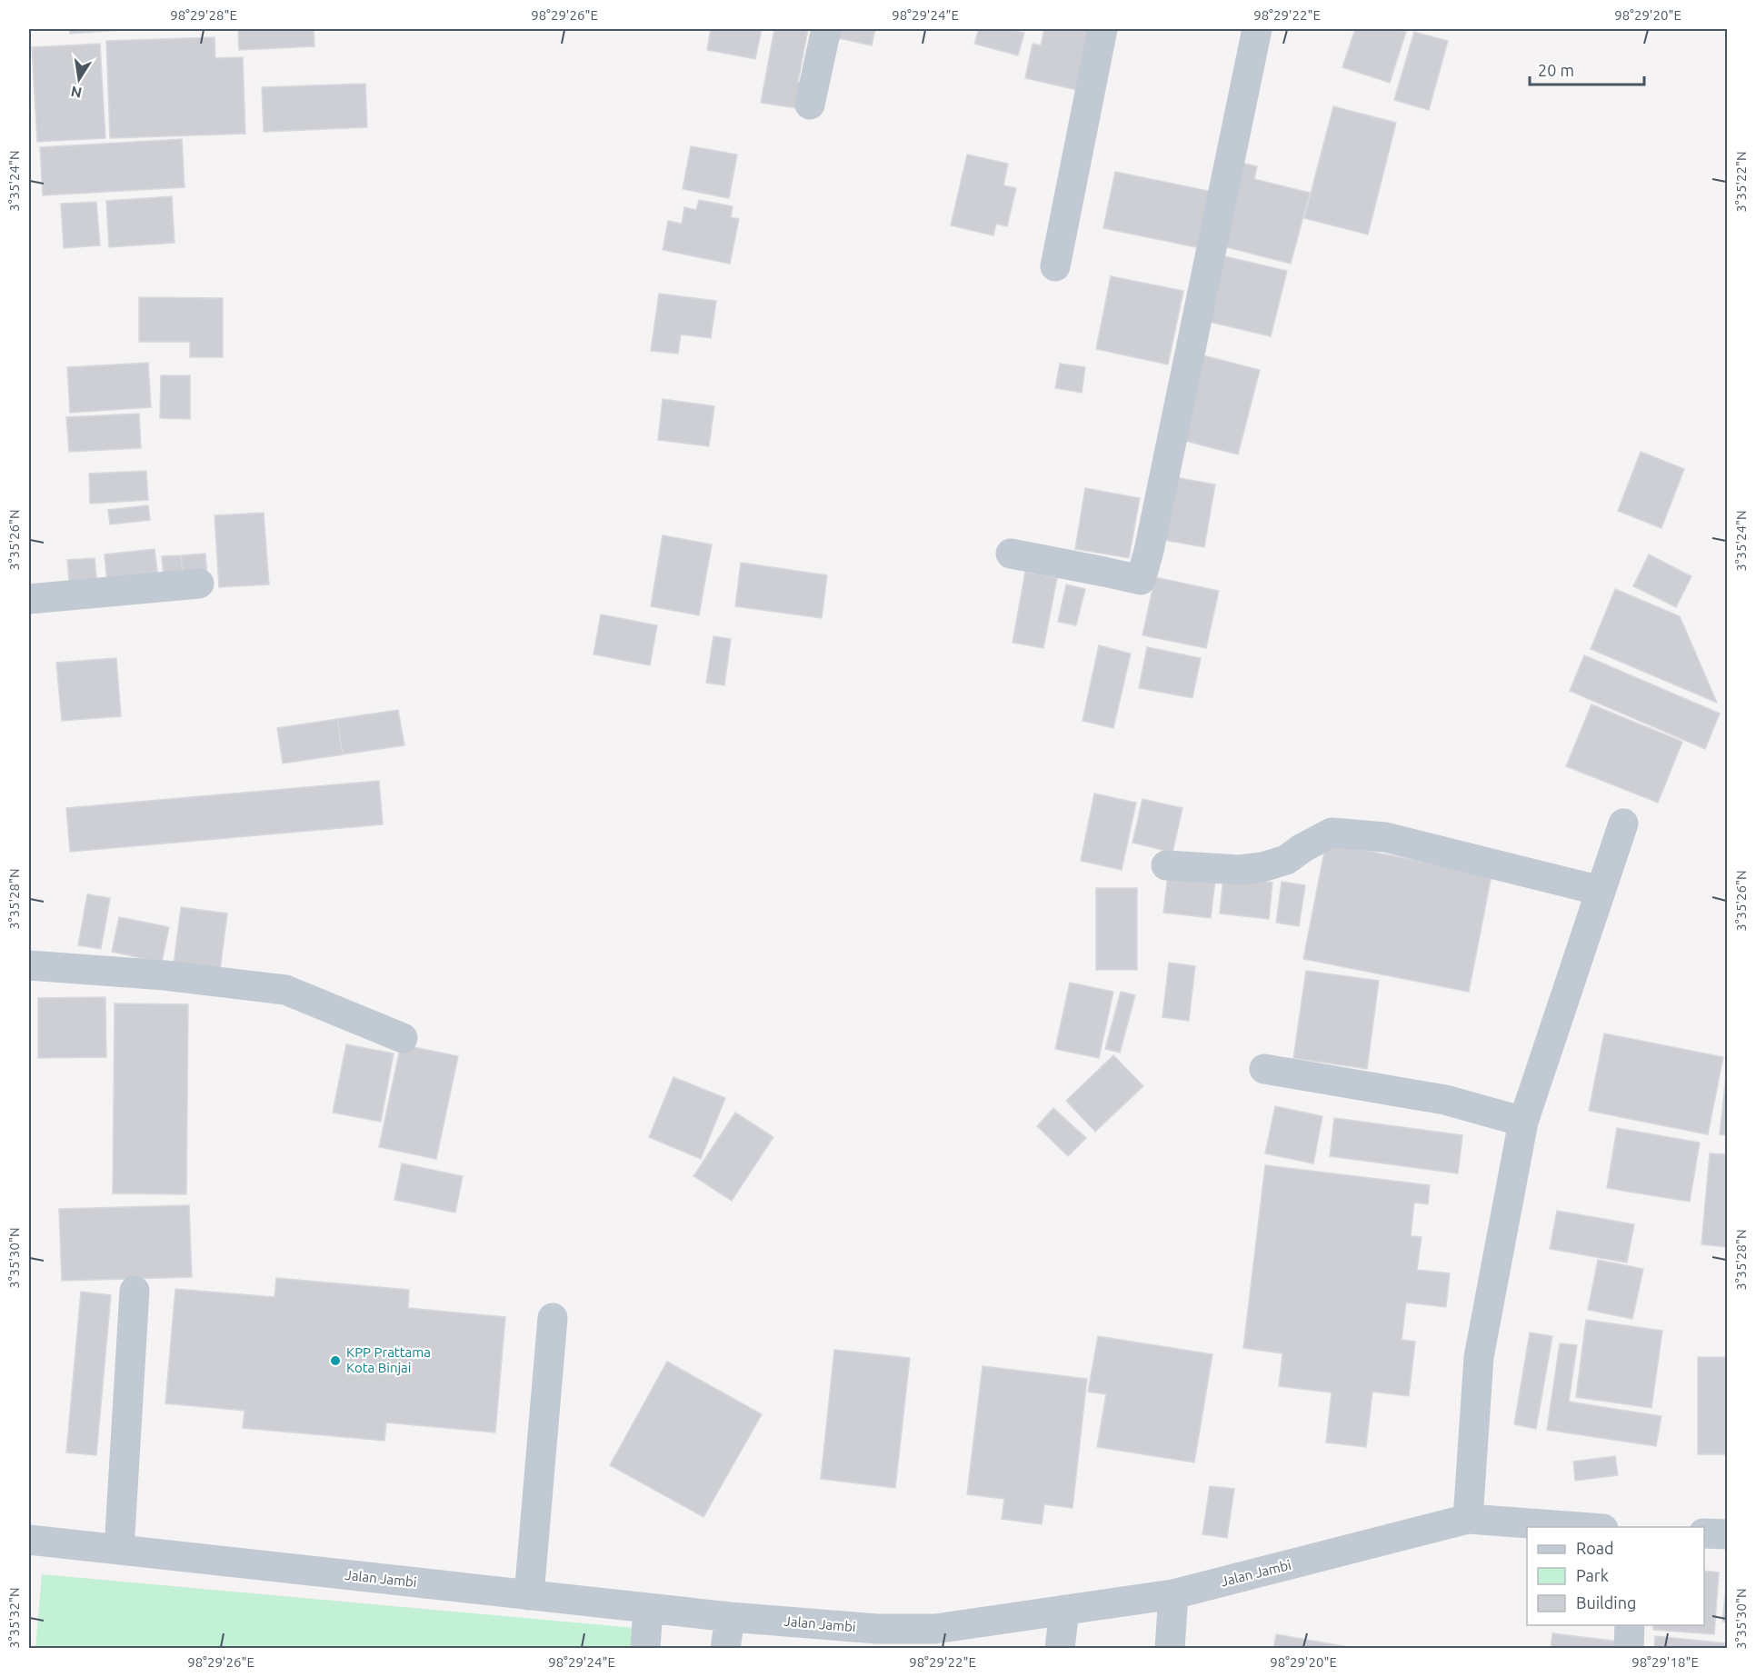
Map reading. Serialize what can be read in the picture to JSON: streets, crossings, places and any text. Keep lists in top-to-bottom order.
{
  "streets": {
    "street": ["Jalan Jambi"]
  },
  "places": ["KPP Prattama Kota Binjai"],
  "legend": ["Road", "Park", "Building"],
  "scale_bar": "20 m",
  "north": "bottom",
  "coordinates": [
    "98°29'28\"E",
    "98°29'26\"E",
    "98°29'24\"E",
    "98°29'22\"E",
    "98°29'20\"E",
    "3°35'24\"N",
    "3°35'22\"N",
    "3°35'26\"N",
    "3°35'28\"N",
    "3°35'30\"N",
    "3°35'32\"N",
    "98°29'18\"E"
  ]
}
